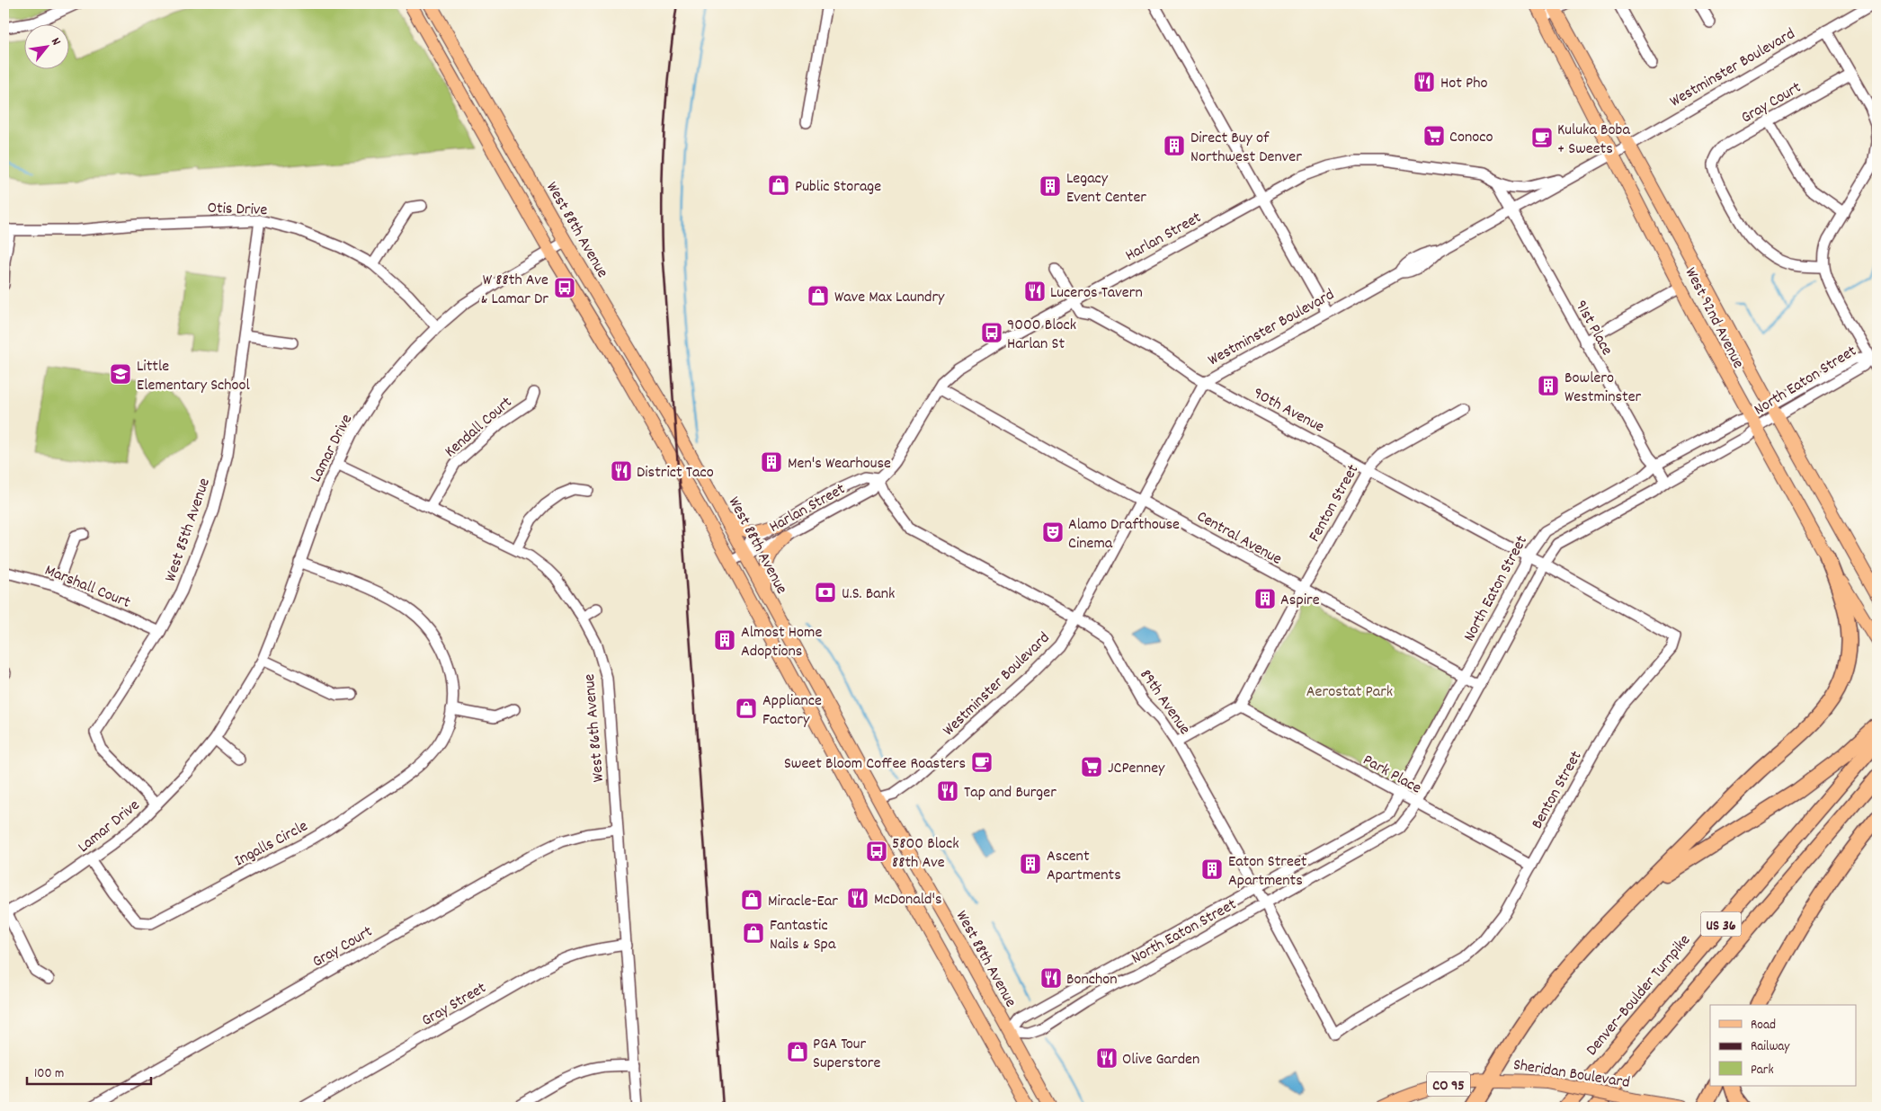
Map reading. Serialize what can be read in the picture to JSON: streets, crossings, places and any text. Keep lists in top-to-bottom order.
{
  "streets": {
    "highway": ["US 36", "Denver–Boulder Turnpike"],
    "main road": [
      "West 88th Avenue",
      "West 92nd Avenue",
      "Sheridan Boulevard",
      "CO 95"
    ],
    "street": [
      "Westminster Boulevard",
      "Gray Court",
      "Otis Drive",
      "Harlan Street",
      "91st Place",
      "North Eaton Street",
      "90th Avenue",
      "Kendall Court",
      "Lamar Drive",
      "Fenton Street",
      "West 85th Avenue",
      "Central Avenue",
      "Marshall Court",
      "89th Avenue",
      "West 86th Avenue",
      "Park Place",
      "Benton Street",
      "Ingalls Circle",
      "Gray Street"
    ]
  },
  "crossings": [
    ["Westminster Boulevard", "West 88th Avenue"],
    ["Westminster Boulevard", "Harlan Street"],
    ["Westminster Boulevard", "West 92nd Avenue"],
    ["Westminster Boulevard", "91st Place"],
    ["Westminster Boulevard", "90th Avenue"],
    ["Westminster Boulevard", "Central Avenue"],
    ["Westminster Boulevard", "89th Avenue"],
    ["Gray Court", "West 86th Avenue"],
    ["Otis Drive", "Lamar Drive"],
    ["Otis Drive", "West 85th Avenue"],
    ["West 88th Avenue", "Harlan Street"],
    ["West 88th Avenue", "North Eaton Street"],
    ["West 88th Avenue", "Lamar Drive"],
    ["Harlan Street", "90th Avenue"],
    ["Harlan Street", "Central Avenue"],
    ["Harlan Street", "89th Avenue"],
    ["West 92nd Avenue", "North Eaton Street"],
    ["91st Place", "North Eaton Street"],
    ["North Eaton Street", "90th Avenue"],
    ["North Eaton Street", "Central Avenue"],
    ["North Eaton Street", "89th Avenue"],
    ["North Eaton Street", "Park Place"],
    ["North Eaton Street", "Benton Street"],
    ["90th Avenue", "Fenton Street"],
    ["90th Avenue", "Benton Street"],
    ["Kendall Court", "West 86th Avenue"],
    ["Lamar Drive", "West 85th Avenue"],
    ["Lamar Drive", "West 86th Avenue"],
    ["Lamar Drive", "Ingalls Circle"],
    ["Fenton Street", "Central Avenue"],
    ["Fenton Street", "Park Place"],
    ["West 85th Avenue", "Marshall Court"],
    ["89th Avenue", "Benton Street"],
    ["West 86th Avenue", "Gray Street"],
    ["Park Place", "Benton Street"]
  ],
  "parks": ["Aerostat Park"],
  "places": {
    "restaurant": [
      "Hot Pho",
      "Luceros Tavern",
      "District Taco",
      "Tap and Burger",
      "McDonald's",
      "Bonchon",
      "Olive Garden"
    ],
    "supermarket": ["Conoco", "JCPenney"],
    "cafe": ["Kuluka Boba + Sweets", "Sweet Bloom Coffee Roasters"],
    "building": [
      "Direct Buy of Northwest Denver",
      "Legacy Event Center",
      "Bowlero Westminster",
      "Men's Wearhouse",
      "Aspire",
      "Almost Home Adoptions",
      "Ascent Apartments",
      "Eaton Street Apartments"
    ],
    "shop": [
      "Public Storage",
      "Wave Max Laundry",
      "Appliance Factory",
      "Miracle-Ear",
      "Fantastic Nails & Spa",
      "PGA Tour Superstore"
    ],
    "bus stop": ["W 88th Ave & Lamar Dr", "9000 Block Harlan St", "5800 Block 88th Ave"],
    "school or university": ["Little Elementary School"],
    "theatre": ["Alamo Drafthouse Cinema"],
    "bank": ["U.S. Bank"]
  },
  "legend": ["Road", "Railway", "Park"],
  "scale_bar": "100 m",
  "north": "top right"
}
